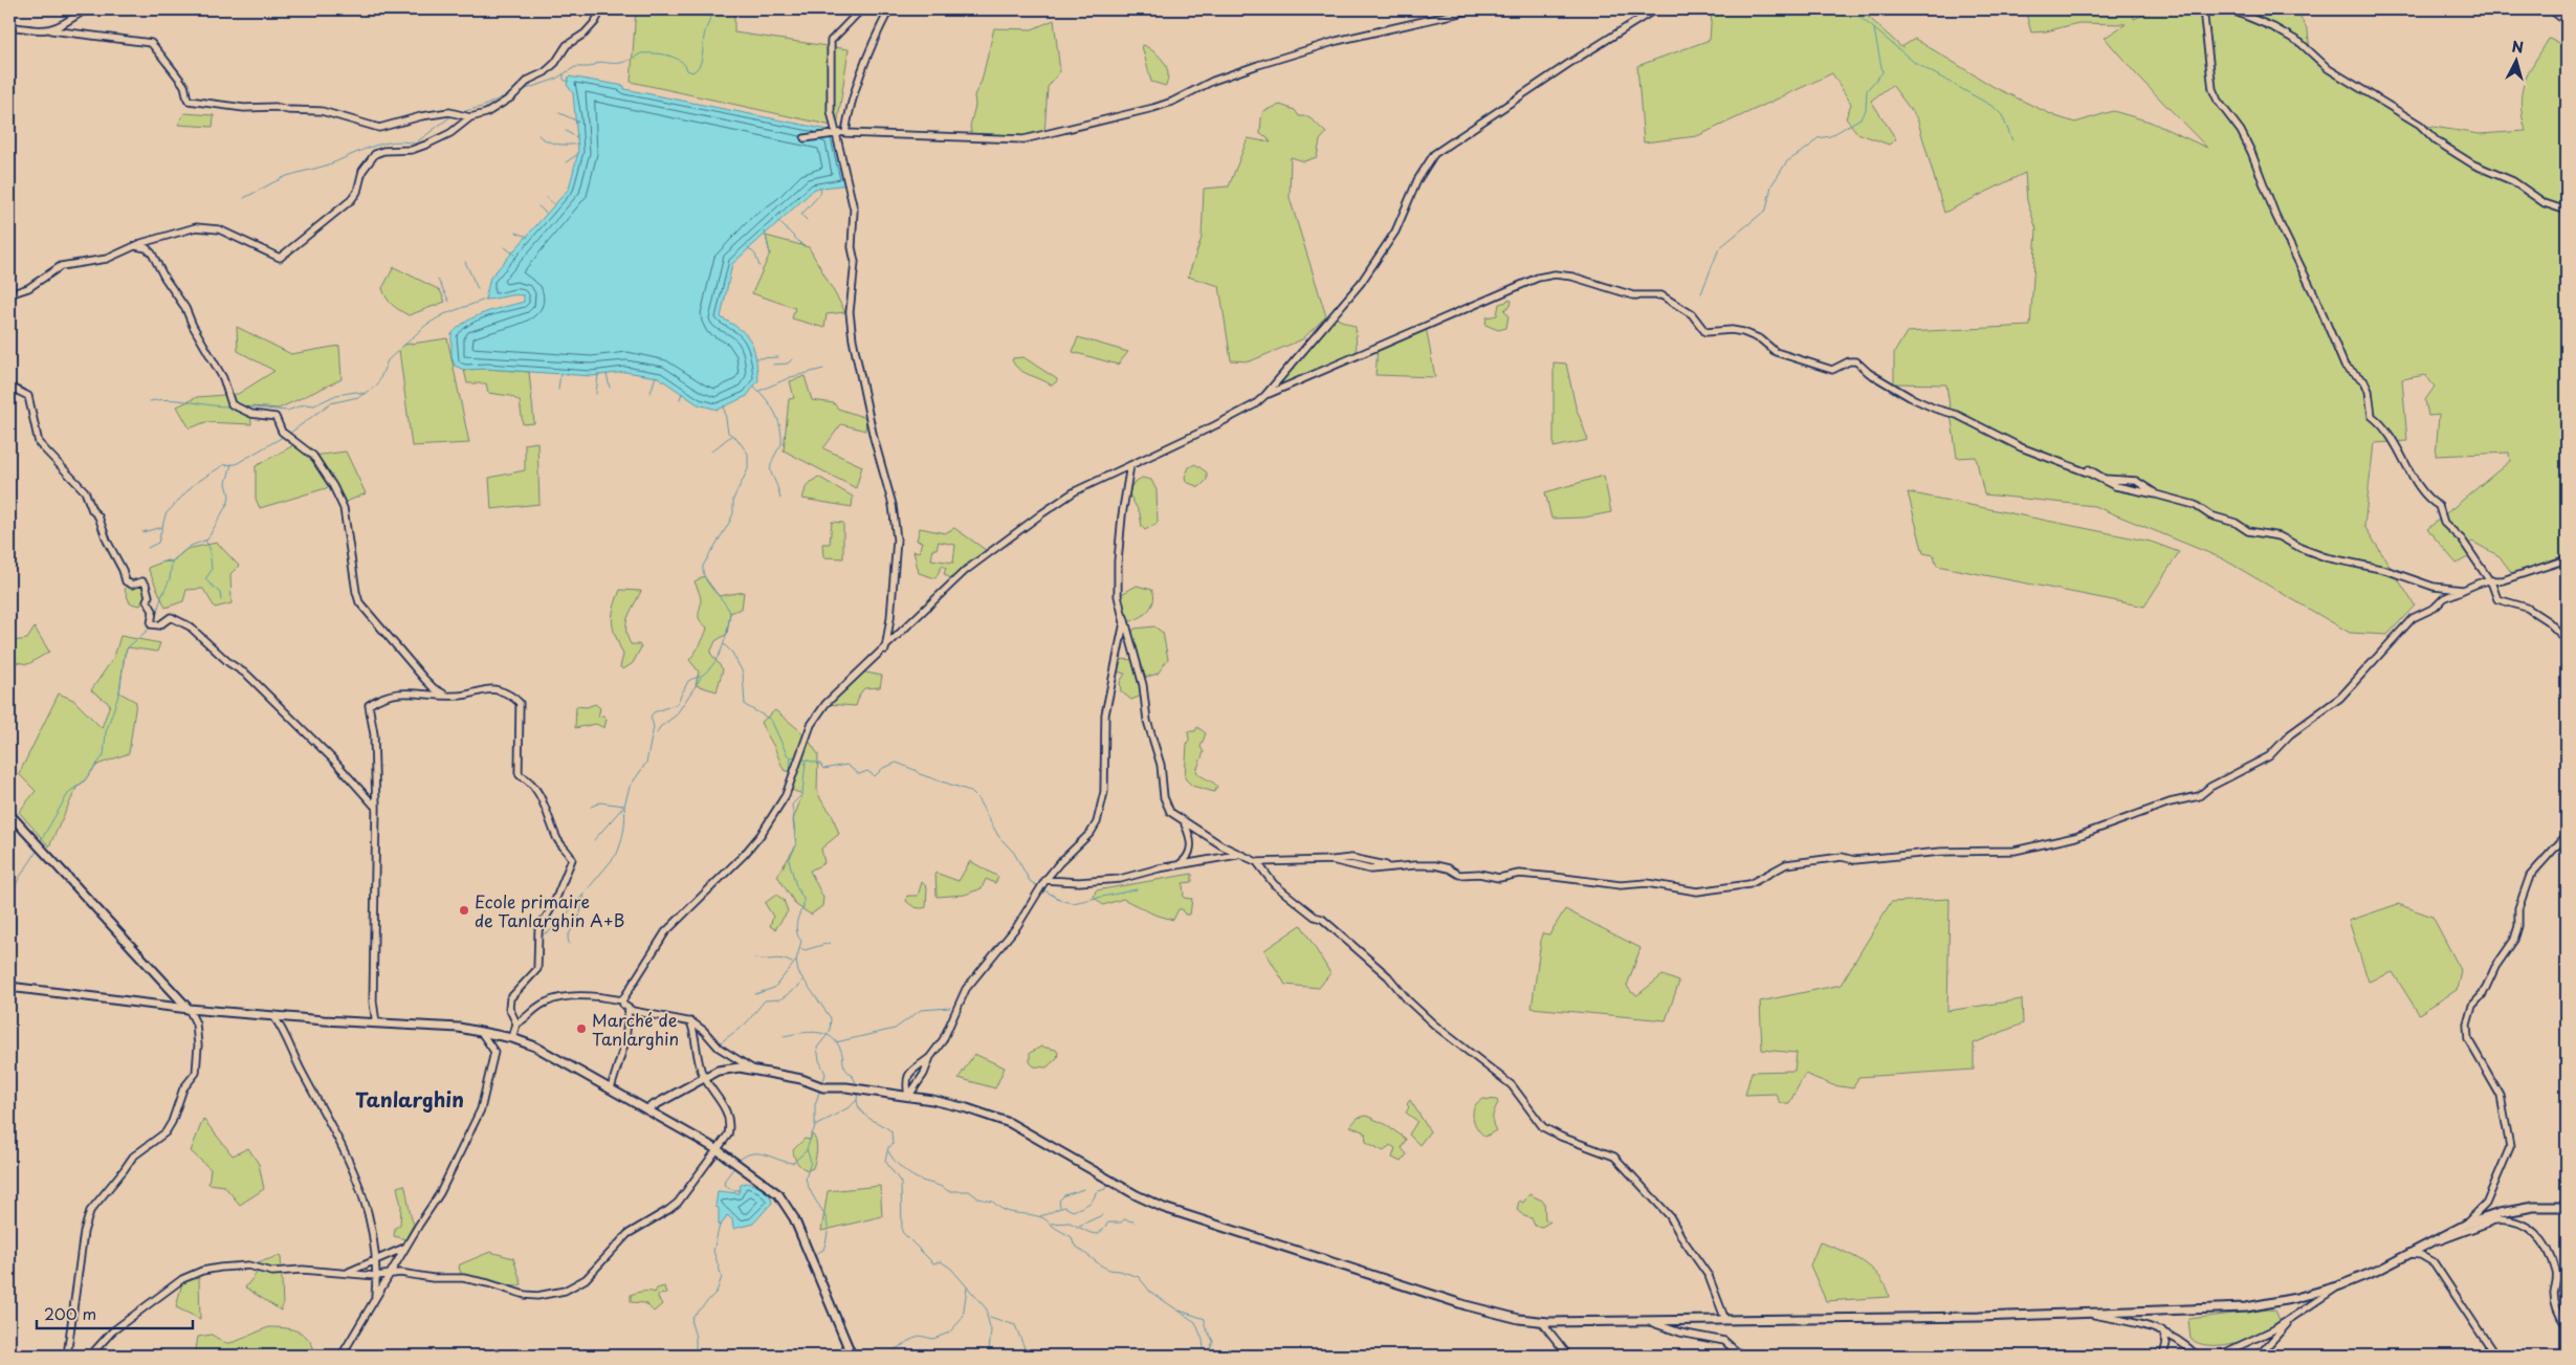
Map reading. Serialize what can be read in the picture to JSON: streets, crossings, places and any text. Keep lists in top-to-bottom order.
{
  "districts": ["Tanlarghin"],
  "places": ["Ecole primaire de Tanlarghin A+B", "Marché de Tanlarghin"],
  "scale_bar": "200 m",
  "north": "top"
}
